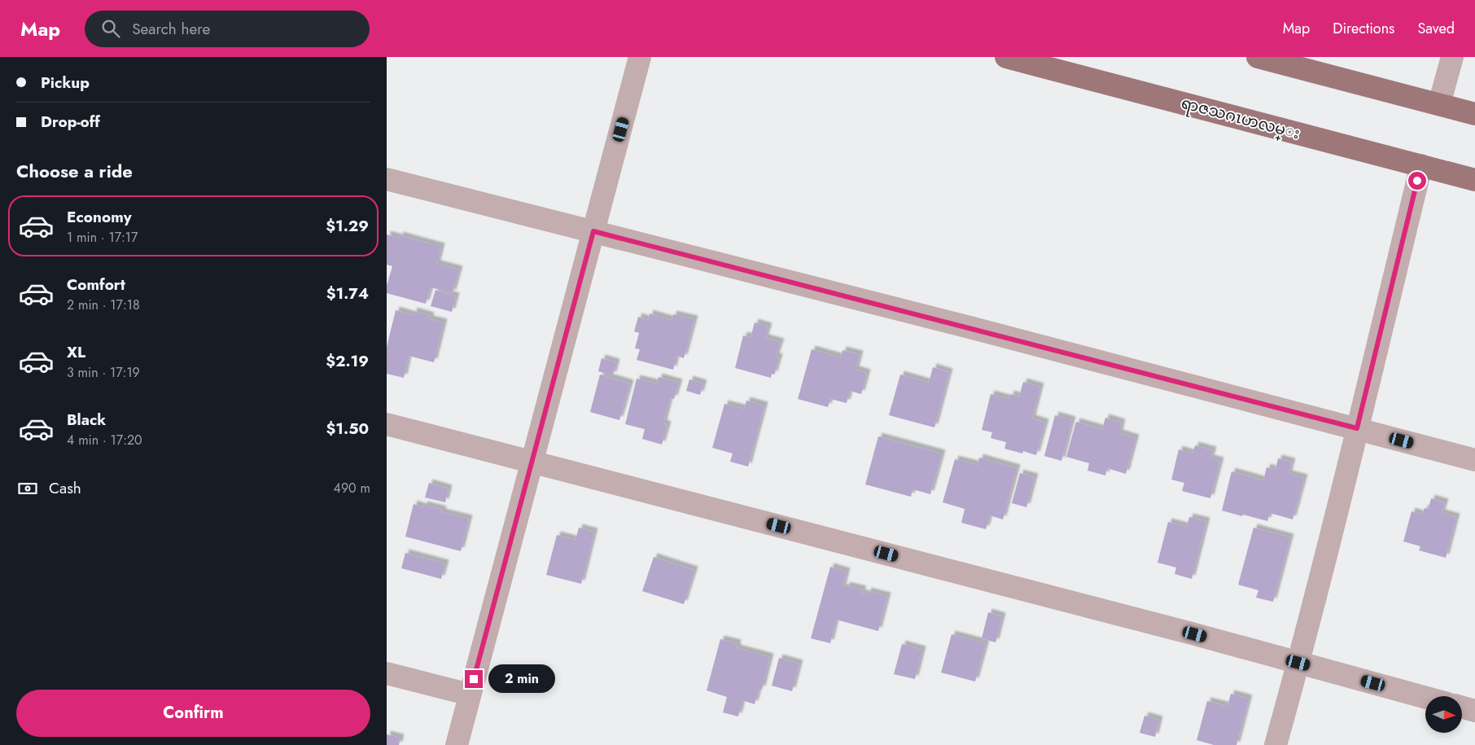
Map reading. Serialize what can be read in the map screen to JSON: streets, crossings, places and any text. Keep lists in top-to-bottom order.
{
  "streets": {
    "main road": ["ရာဇသဂၤဟလမ္း"]
  },
  "north": "right",
  "page": {
    "header": "Map",
    "search": "Search here",
    "nav": ["Map", "Directions", "Saved"],
    "banner": ["Pickup", "Drop-off"],
    "heading": "Choose a ride",
    "list": [
      {
        "name": "Economy",
        "note": "1 min · 17:17",
        "value": "$1.29"
      },
      {
        "name": "Comfort",
        "note": "2 min · 17:18",
        "value": "$1.74"
      },
      {
        "name": "XL",
        "note": "3 min · 17:19",
        "value": "$2.19"
      },
      {
        "name": "Black",
        "note": "4 min · 17:20",
        "value": "$1.50"
      }
    ],
    "pay": ["Cash", "490 m"],
    "bubble": "2 min",
    "buttons": "Confirm"
  }
}
